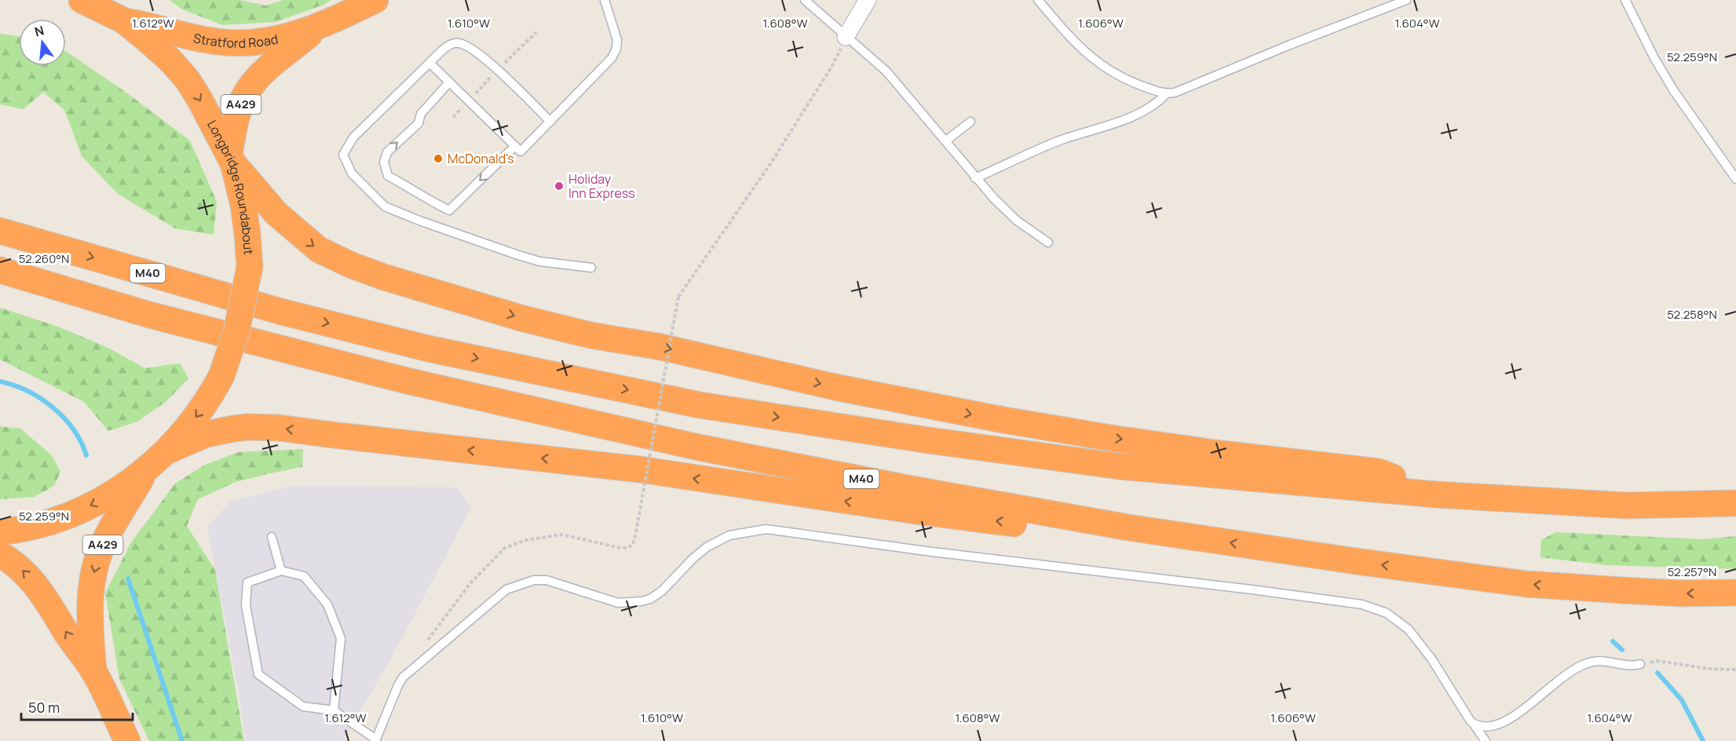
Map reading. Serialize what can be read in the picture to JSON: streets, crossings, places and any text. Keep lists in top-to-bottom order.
{
  "streets": {
    "highway": [
      "Stratford Road",
      "A429",
      "Longbridge Roundabout",
      "M40"
    ]
  },
  "crossings": [
    ["Stratford Road", "Longbridge Roundabout"],
    ["Stratford Road", "M40"],
    ["A429", "Longbridge Roundabout"],
    ["Longbridge Roundabout", "M40"]
  ],
  "places": ["McDonald's", "Holiday Inn Express"],
  "scale_bar": "50 m",
  "north": "top",
  "coordinates": [
    "1.612°W",
    "1.610°W",
    "1.608°W",
    "1.606°W",
    "1.604°W",
    "52.259°N",
    "52.260°N",
    "52.258°N",
    "52.257°N"
  ]
}
